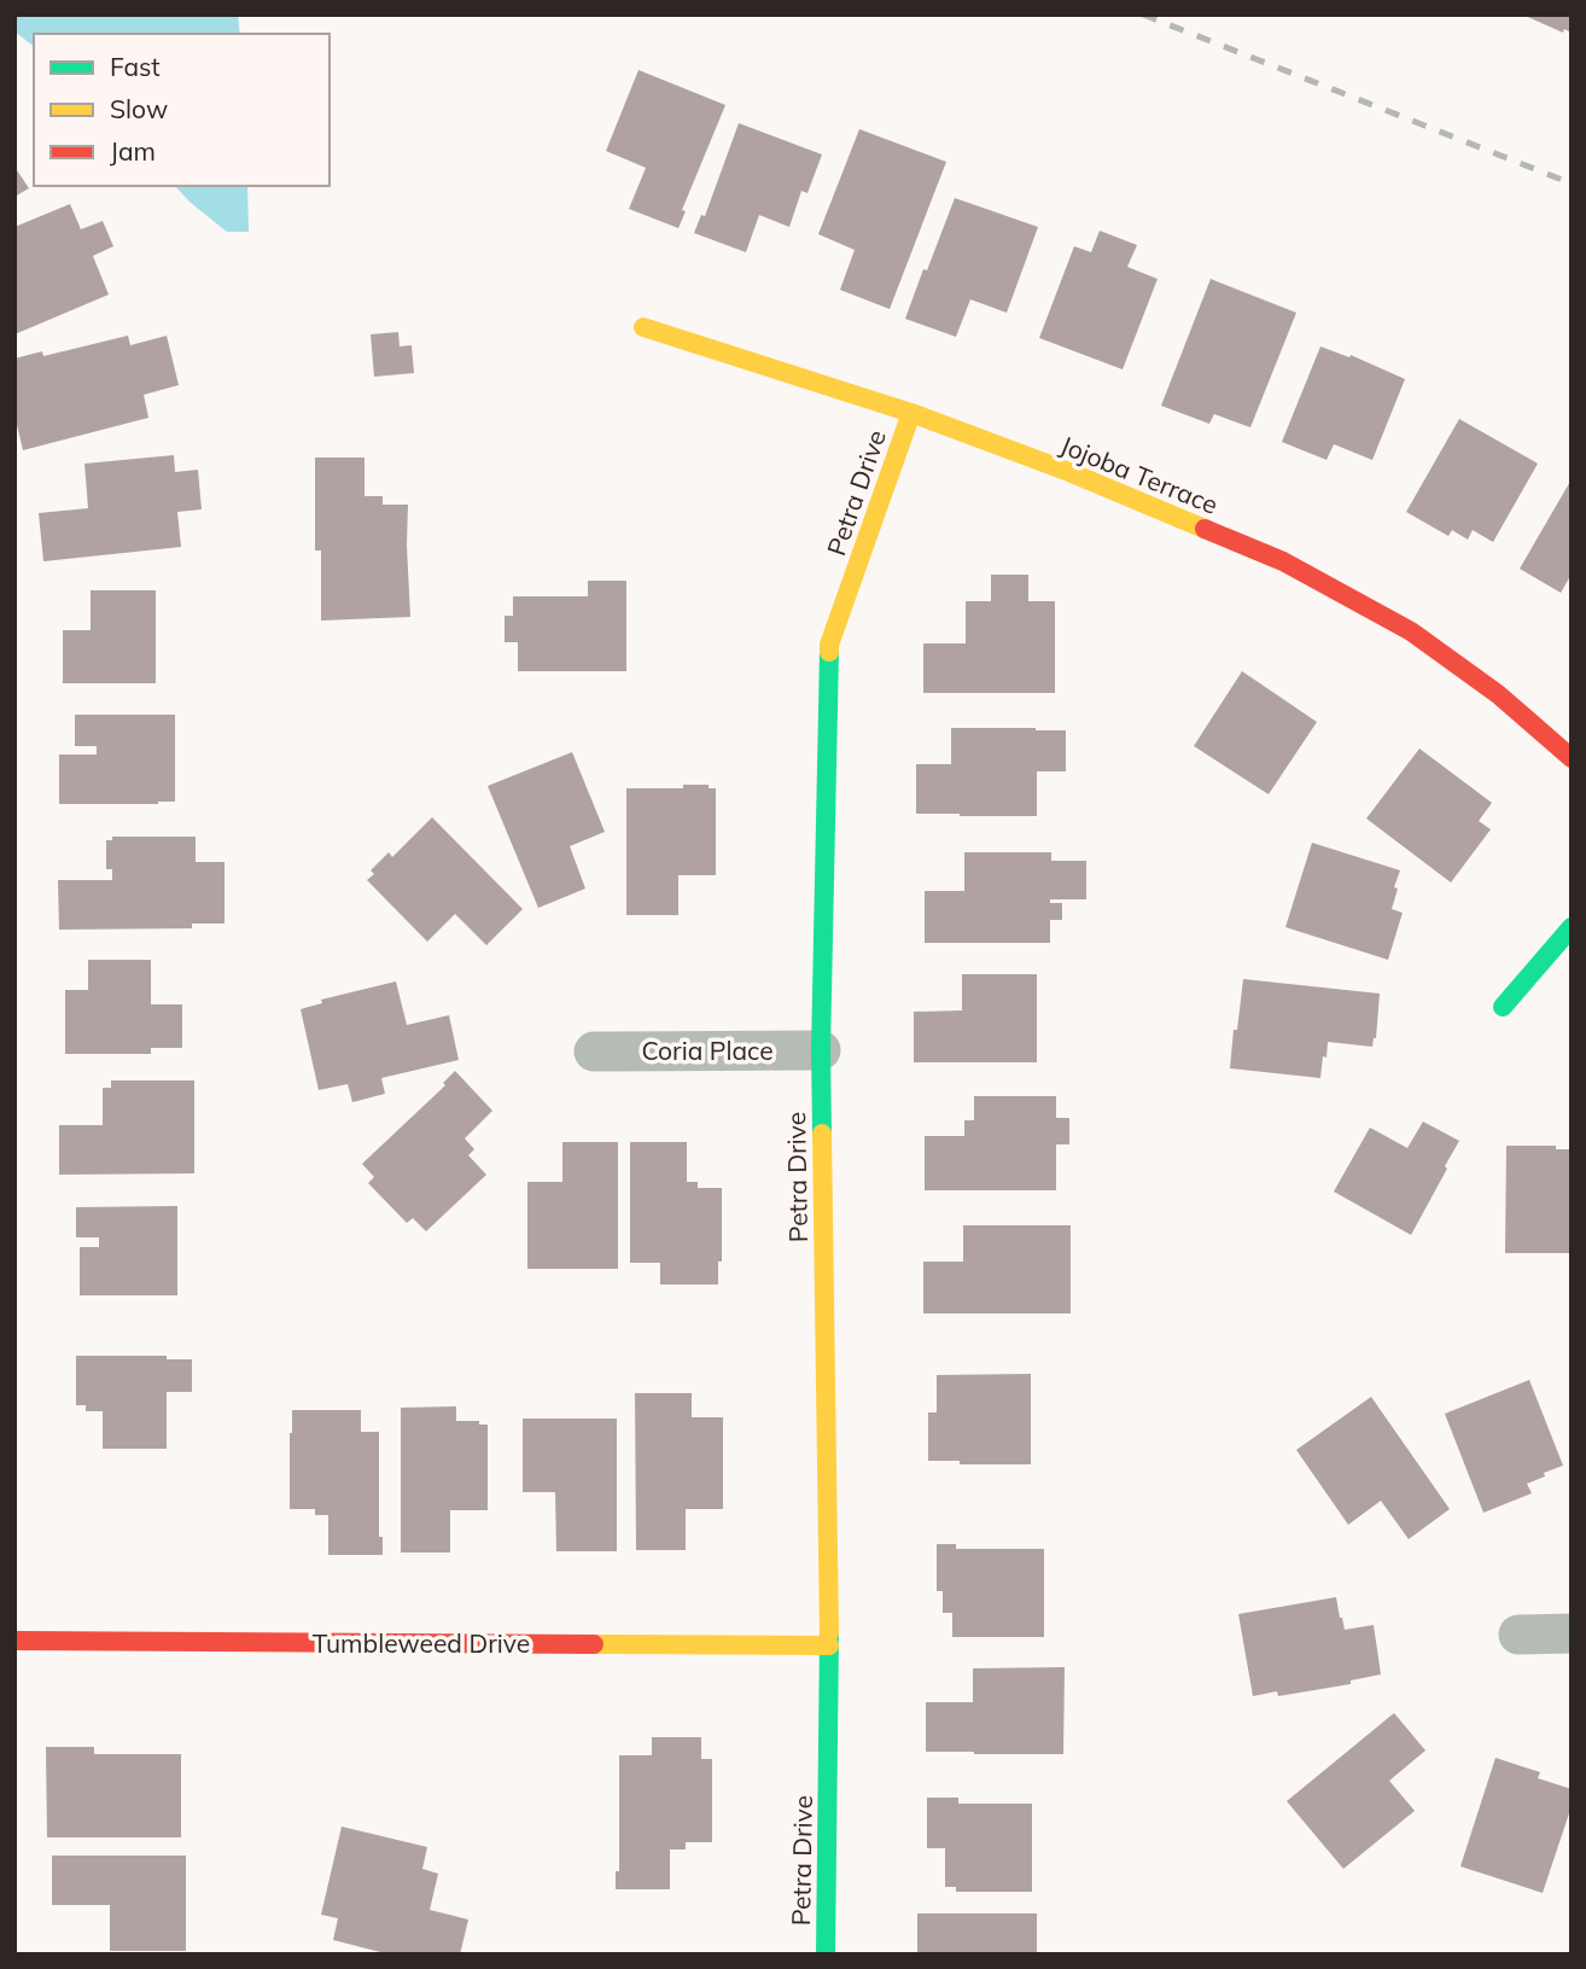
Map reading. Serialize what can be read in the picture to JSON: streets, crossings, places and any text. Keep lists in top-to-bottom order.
{
  "streets": {
    "street": [
      "Jojoba Terrace",
      "Petra Drive",
      "Coria Place",
      "Tumbleweed Drive"
    ]
  },
  "crossings": [
    ["Jojoba Terrace", "Petra Drive"],
    ["Petra Drive", "Coria Place"],
    ["Petra Drive", "Tumbleweed Drive"]
  ],
  "legend": ["Fast", "Slow", "Jam"]
}
